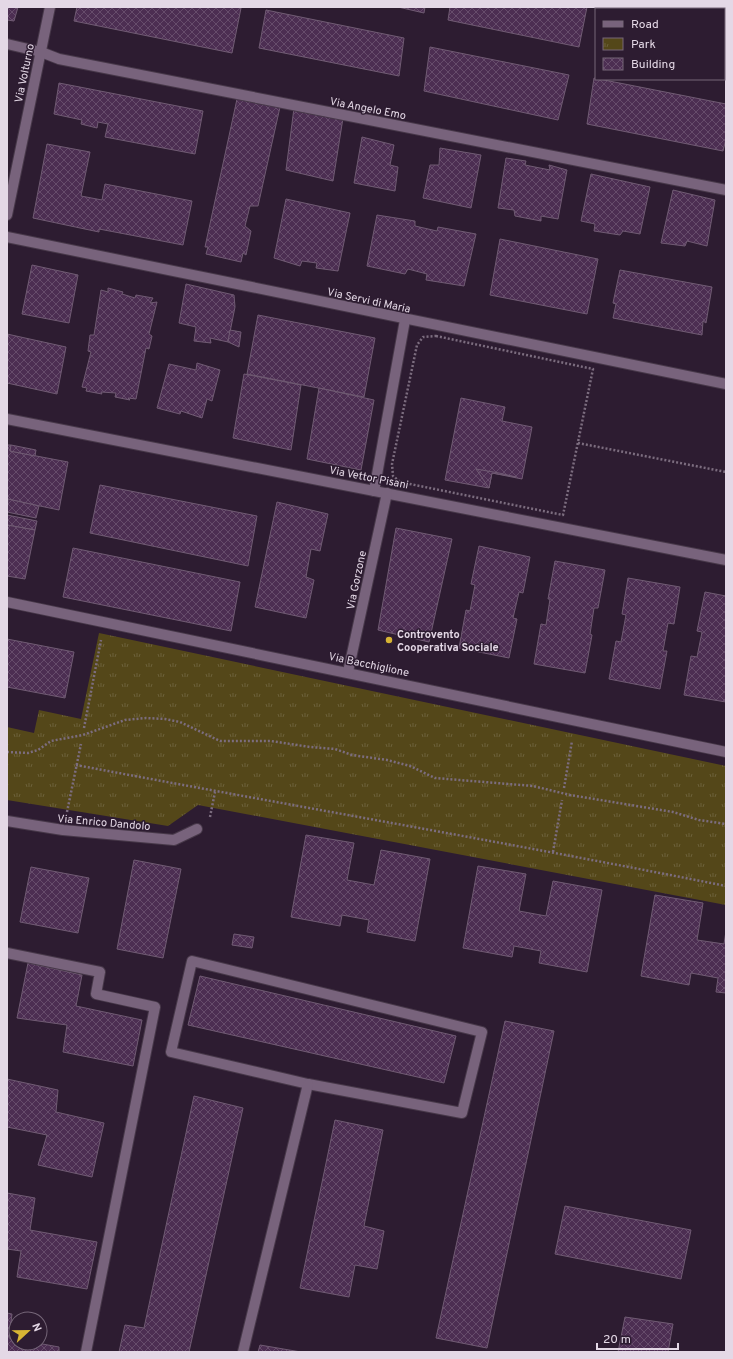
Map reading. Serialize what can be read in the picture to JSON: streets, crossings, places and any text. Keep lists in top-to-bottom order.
{
  "streets": {
    "street": [
      "Via Volturno",
      "Via Angelo Emo",
      "Via Servi di Maria",
      "Via Vettor Pisani",
      "Via Gorzone",
      "Via Bacchiglione",
      "Via Enrico Dandolo"
    ]
  },
  "crossings": [
    ["Via Volturno", "Via Angelo Emo"],
    ["Via Vettor Pisani", "Via Gorzone"],
    ["Via Gorzone", "Via Bacchiglione"]
  ],
  "places": ["Controvento Cooperativa Sociale"],
  "legend": ["Road", "Park", "Building"],
  "scale_bar": "20 m",
  "north": "right"
}
